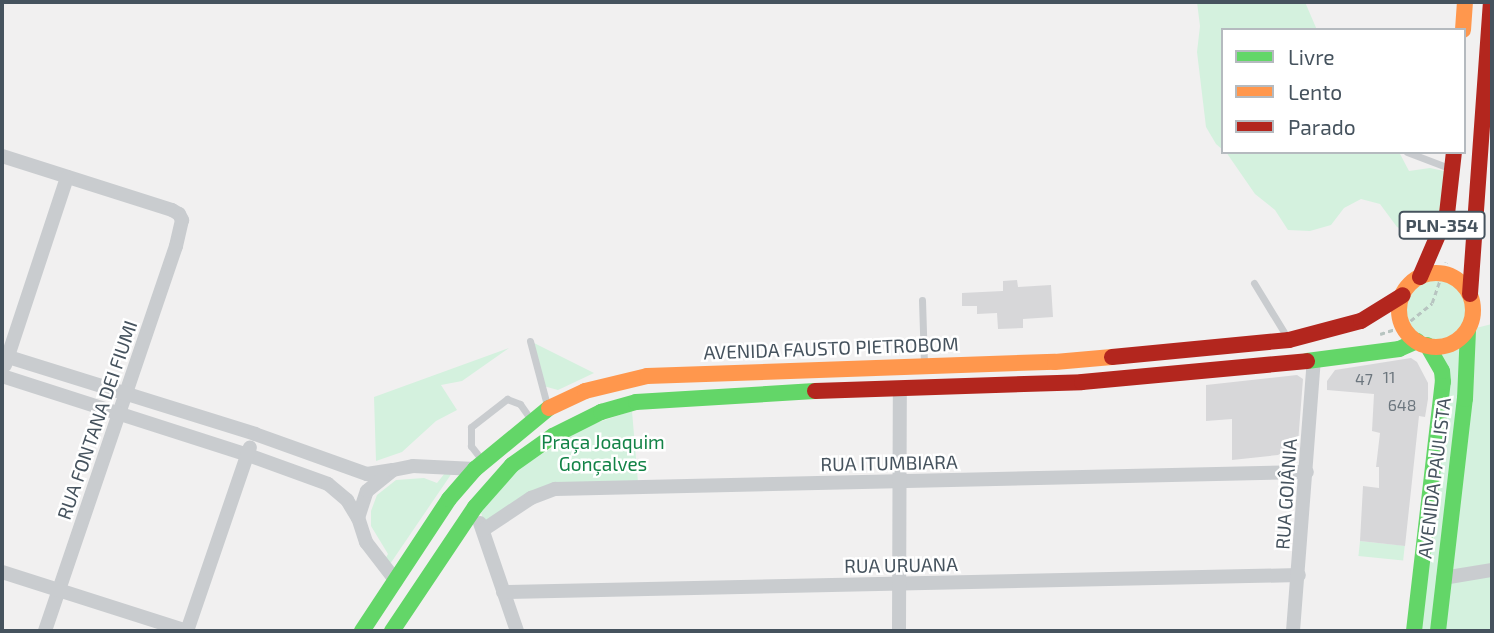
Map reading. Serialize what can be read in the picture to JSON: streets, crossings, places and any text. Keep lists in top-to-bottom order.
{
  "streets": {
    "main road": ["PLN-354", "AVENIDA FAUSTO PIETROBOM", "AVENIDA PAULISTA"],
    "street": [
      "RUA FONTANA DEI FIUMI",
      "RUA ITUMBIARA",
      "RUA GOIÂNIA",
      "RUA URUANA"
    ]
  },
  "crossings": [
    ["PLN-354", "AVENIDA FAUSTO PIETROBOM"],
    ["PLN-354", "AVENIDA PAULISTA"],
    ["AVENIDA FAUSTO PIETROBOM", "AVENIDA PAULISTA"],
    ["RUA ITUMBIARA", "RUA GOIÂNIA"],
    ["RUA GOIÂNIA", "RUA URUANA"]
  ],
  "parks": ["Praça Joaquim Gonçalves"],
  "house_numbers": ["11", "47", "648"],
  "legend": ["Livre", "Lento", "Parado"]
}
